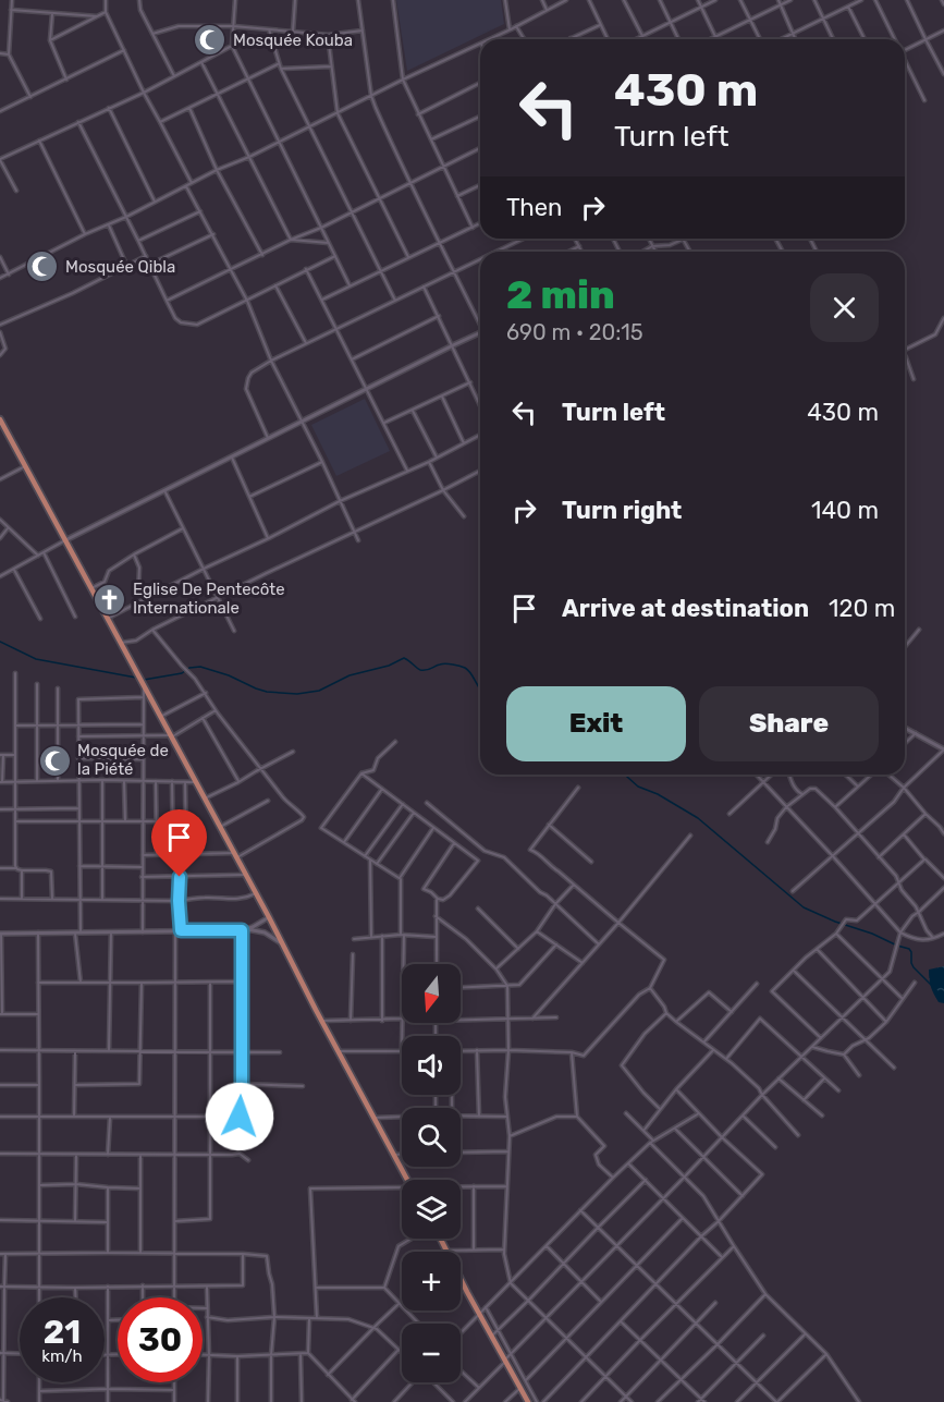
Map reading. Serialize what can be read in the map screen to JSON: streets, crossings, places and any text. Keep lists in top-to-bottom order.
{
  "places": {
    "mosque": ["Mosquée Kouba", "Mosquée Qibla", "Mosquée de la Piété"],
    "church": ["Eglise De Pentecôte Internationale"]
  },
  "north": "bottom",
  "page": {
    "turn": ["430 m", "Turn left"],
    "then": "Then",
    "heading": ["2 min", "690 m · 20:15"],
    "list": [
      {
        "name": "Turn left",
        "value": "430 m"
      },
      {
        "name": "Turn right",
        "value": "140 m"
      },
      {
        "name": "Arrive at destination",
        "value": "120 m"
      }
    ],
    "buttons": ["Exit", "Share"],
    "map_buttons": ["+", "−"],
    "speed": "21 km/h",
    "limit": "30"
  }
}
